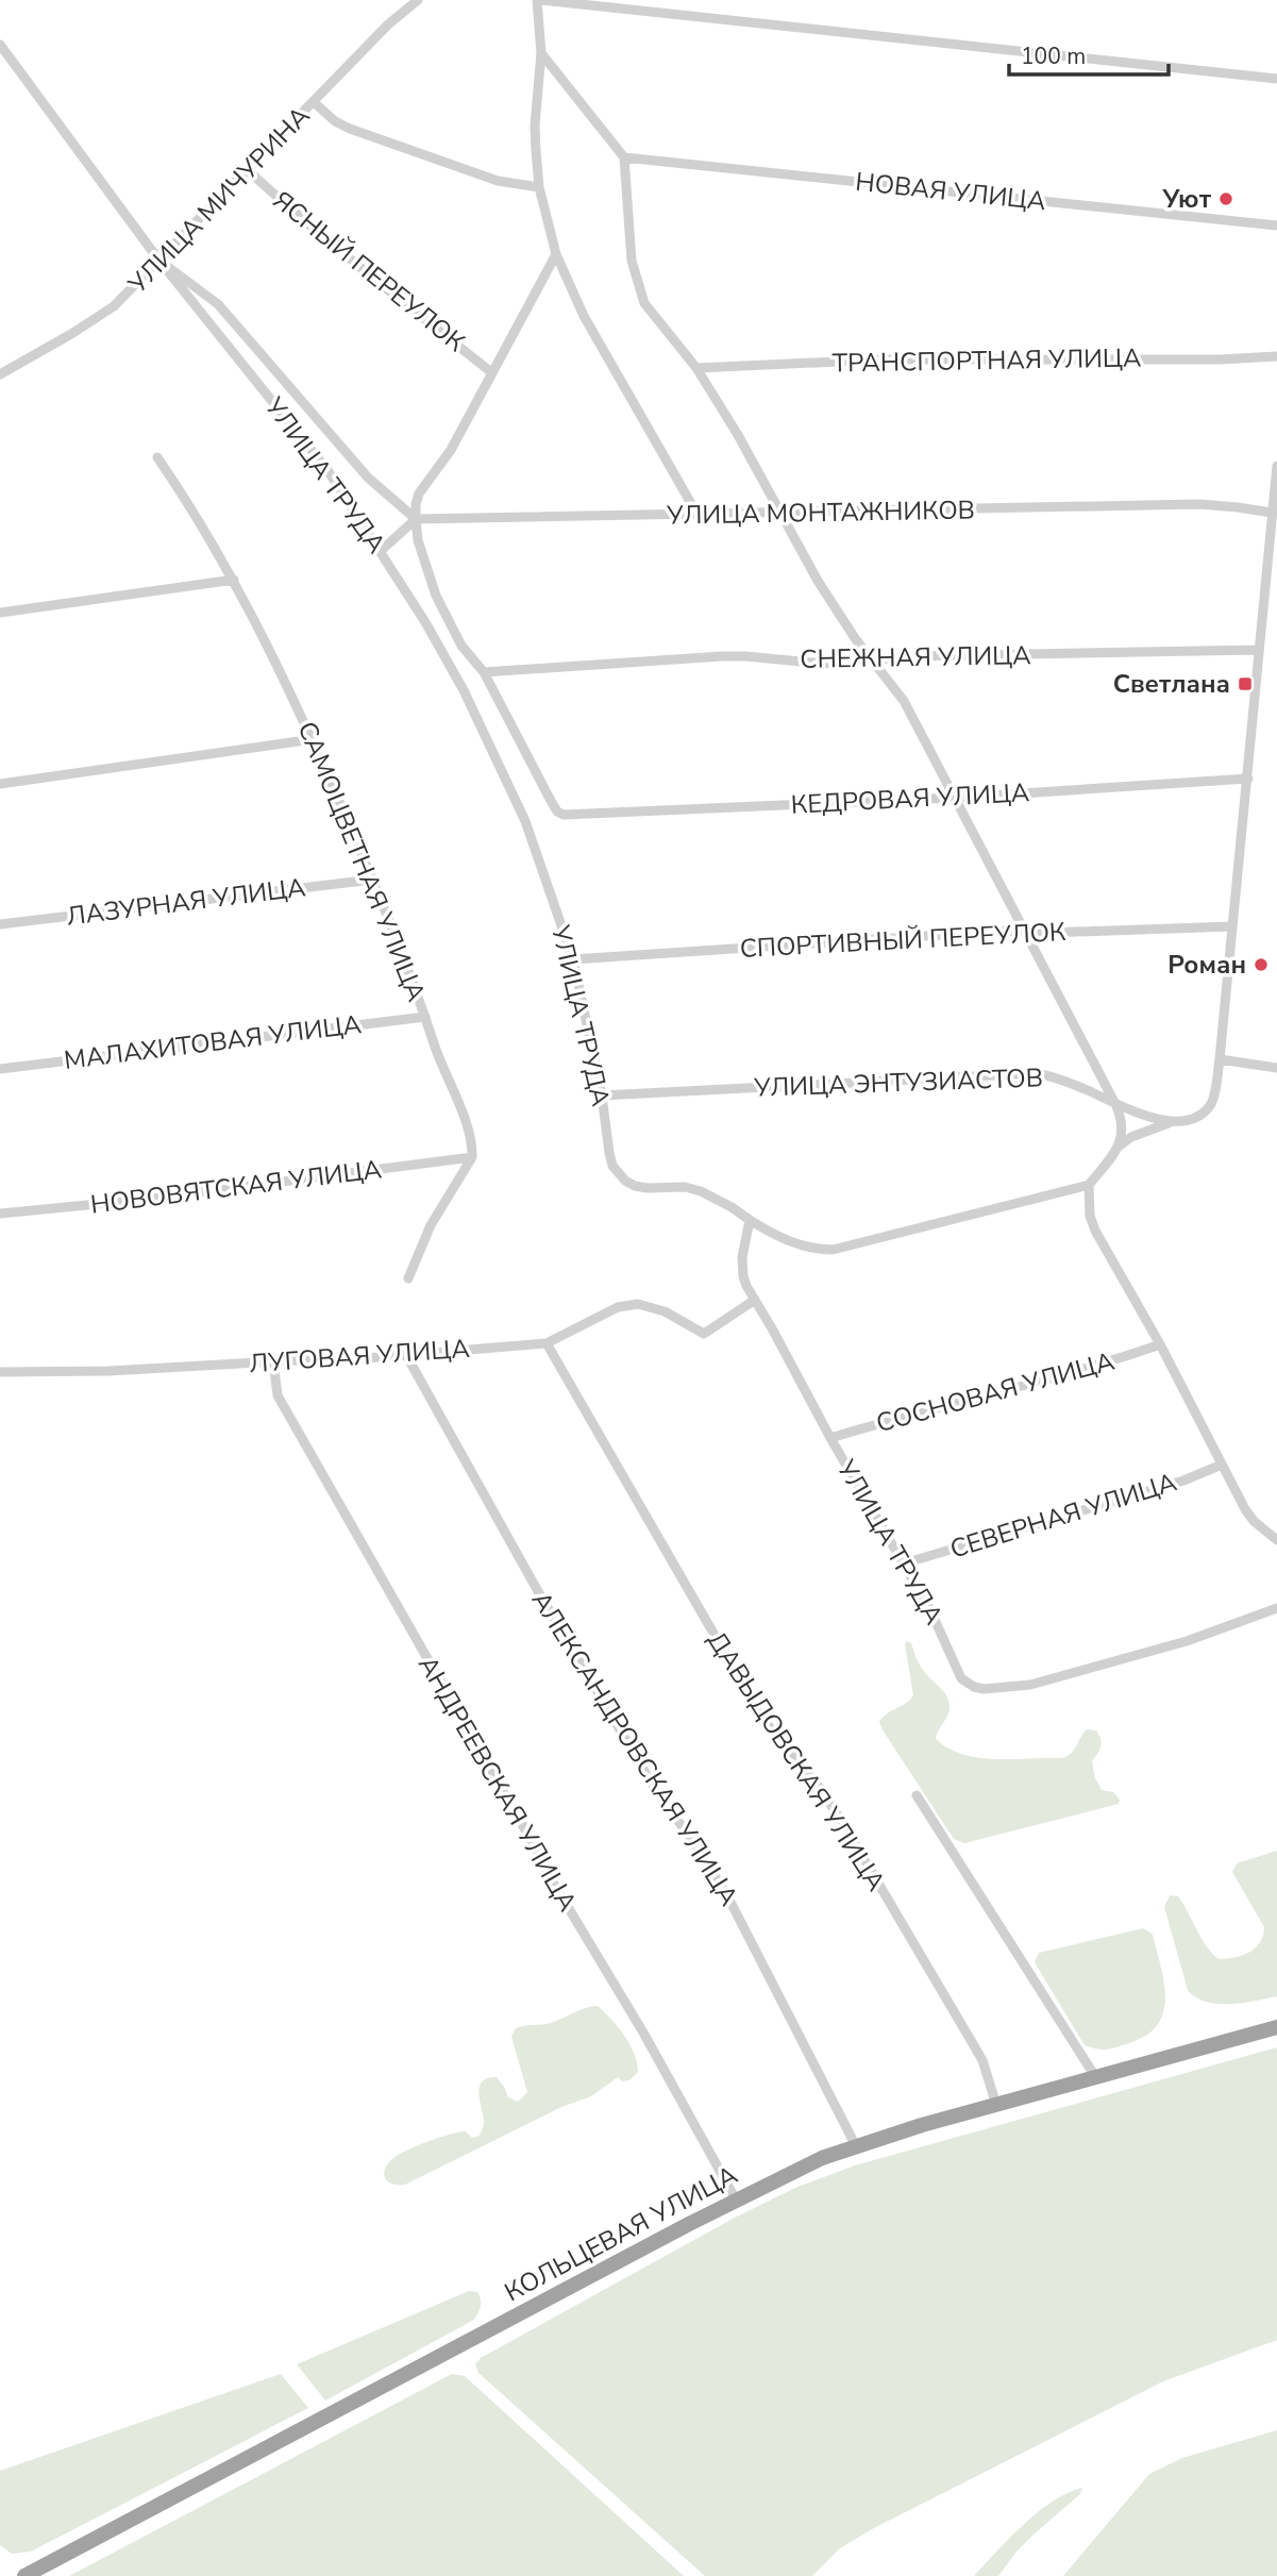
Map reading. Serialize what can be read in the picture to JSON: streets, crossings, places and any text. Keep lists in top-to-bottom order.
{
  "streets": {
    "highway": ["КОЛЬЦЕВАЯ УЛИЦА"],
    "street": [
      "НОВАЯ УЛИЦА",
      "УЛИЦА МИЧУРИНА",
      "ЯСНЫЙ ПЕРЕУЛОК",
      "ТРАНСПОРТНАЯ УЛИЦА",
      "УЛИЦА ТРУДА",
      "УЛИЦА МОНТАЖНИКОВ",
      "СНЕЖНАЯ УЛИЦА",
      "КЕДРОВАЯ УЛИЦА",
      "САМОЦВЕТНАЯ УЛИЦА",
      "ЛАЗУРНАЯ УЛИЦА",
      "СПОРТИВНЫЙ ПЕРЕУЛОК",
      "МАЛАХИТОВАЯ УЛИЦА",
      "УЛИЦА ЭНТУЗИАСТОВ",
      "НОВОВЯТСКАЯ УЛИЦА",
      "ЛУГОВАЯ УЛИЦА",
      "СОСНОВАЯ УЛИЦА",
      "СЕВЕРНАЯ УЛИЦА",
      "АЛЕКСАНДРОВСКАЯ УЛИЦА",
      "ДАВЫДОВСКАЯ УЛИЦА",
      "АНДРЕЕВСКАЯ УЛИЦА"
    ]
  },
  "crossings": [
    ["УЛИЦА МИЧУРИНА", "ЯСНЫЙ ПЕРЕУЛОК"],
    ["УЛИЦА МИЧУРИНА", "УЛИЦА ТРУДА"],
    ["УЛИЦА ТРУДА", "УЛИЦА МОНТАЖНИКОВ"],
    ["УЛИЦА ТРУДА", "СНЕЖНАЯ УЛИЦА"],
    ["УЛИЦА ТРУДА", "КЕДРОВАЯ УЛИЦА"],
    ["УЛИЦА ТРУДА", "СПОРТИВНЫЙ ПЕРЕУЛОК"],
    ["УЛИЦА ТРУДА", "УЛИЦА ЭНТУЗИАСТОВ"],
    ["УЛИЦА ТРУДА", "ЛУГОВАЯ УЛИЦА"],
    ["УЛИЦА ТРУДА", "СОСНОВАЯ УЛИЦА"],
    ["УЛИЦА ТРУДА", "СЕВЕРНАЯ УЛИЦА"],
    ["САМОЦВЕТНАЯ УЛИЦА", "ЛАЗУРНАЯ УЛИЦА"],
    ["САМОЦВЕТНАЯ УЛИЦА", "МАЛАХИТОВАЯ УЛИЦА"],
    ["САМОЦВЕТНАЯ УЛИЦА", "НОВОВЯТСКАЯ УЛИЦА"],
    ["ЛУГОВАЯ УЛИЦА", "АЛЕКСАНДРОВСКАЯ УЛИЦА"],
    ["ЛУГОВАЯ УЛИЦА", "ДАВЫДОВСКАЯ УЛИЦА"],
    ["ЛУГОВАЯ УЛИЦА", "АНДРЕЕВСКАЯ УЛИЦА"],
    ["АЛЕКСАНДРОВСКАЯ УЛИЦА", "КОЛЬЦЕВАЯ УЛИЦА"],
    ["ДАВЫДОВСКАЯ УЛИЦА", "КОЛЬЦЕВАЯ УЛИЦА"],
    ["АНДРЕЕВСКАЯ УЛИЦА", "КОЛЬЦЕВАЯ УЛИЦА"]
  ],
  "places": {
    "other": ["Уют", "Роман"],
    "transit": ["Светлана"]
  },
  "scale_bar": "100 m"
}
